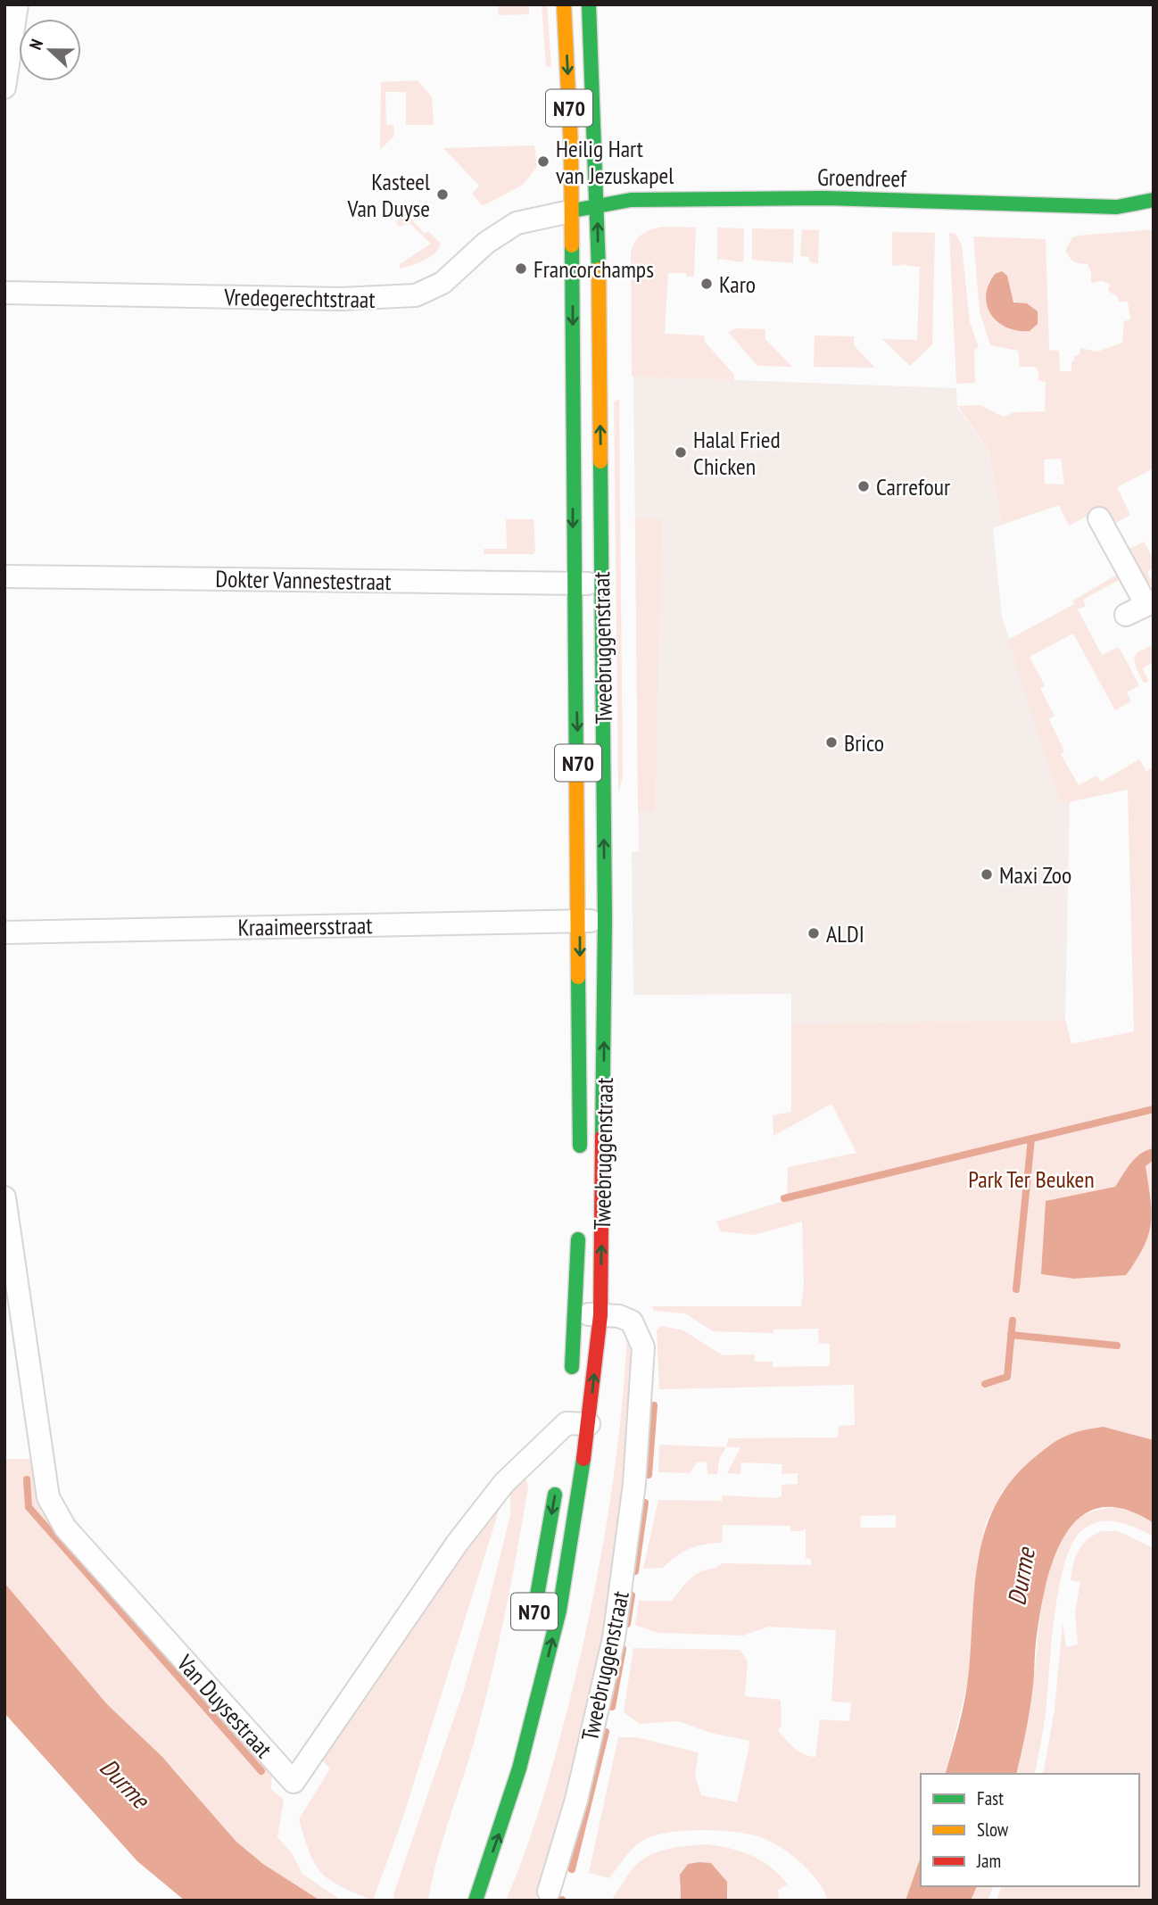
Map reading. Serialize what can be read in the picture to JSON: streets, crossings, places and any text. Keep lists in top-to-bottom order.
{
  "streets": {
    "main road": ["N70", "Groendreef", "Tweebruggenstraat"],
    "street": [
      "Vredegerechtstraat",
      "Dokter Vannestestraat",
      "Kraaimeersstraat",
      "Van Duysestraat"
    ]
  },
  "crossings": [
    ["N70", "Groendreef"],
    ["N70", "Vredegerechtstraat"],
    ["N70", "Tweebruggenstraat"],
    ["Groendreef", "Vredegerechtstraat"],
    ["Groendreef", "Tweebruggenstraat"],
    ["Vredegerechtstraat", "Tweebruggenstraat"],
    ["Dokter Vannestestraat", "Tweebruggenstraat"],
    ["Tweebruggenstraat", "Kraaimeersstraat"],
    ["Tweebruggenstraat", "Van Duysestraat"]
  ],
  "water": ["Durme"],
  "parks": ["Park Ter Beuken"],
  "places": [
    "Heilig Hart van Jezuskapel",
    "Kasteel Van Duyse",
    "Francorchamps",
    "Karo",
    "Halal Fried Chicken",
    "Carrefour",
    "Brico",
    "Maxi Zoo",
    "ALDI"
  ],
  "legend": ["Fast", "Slow", "Jam"],
  "north": "left"
}
